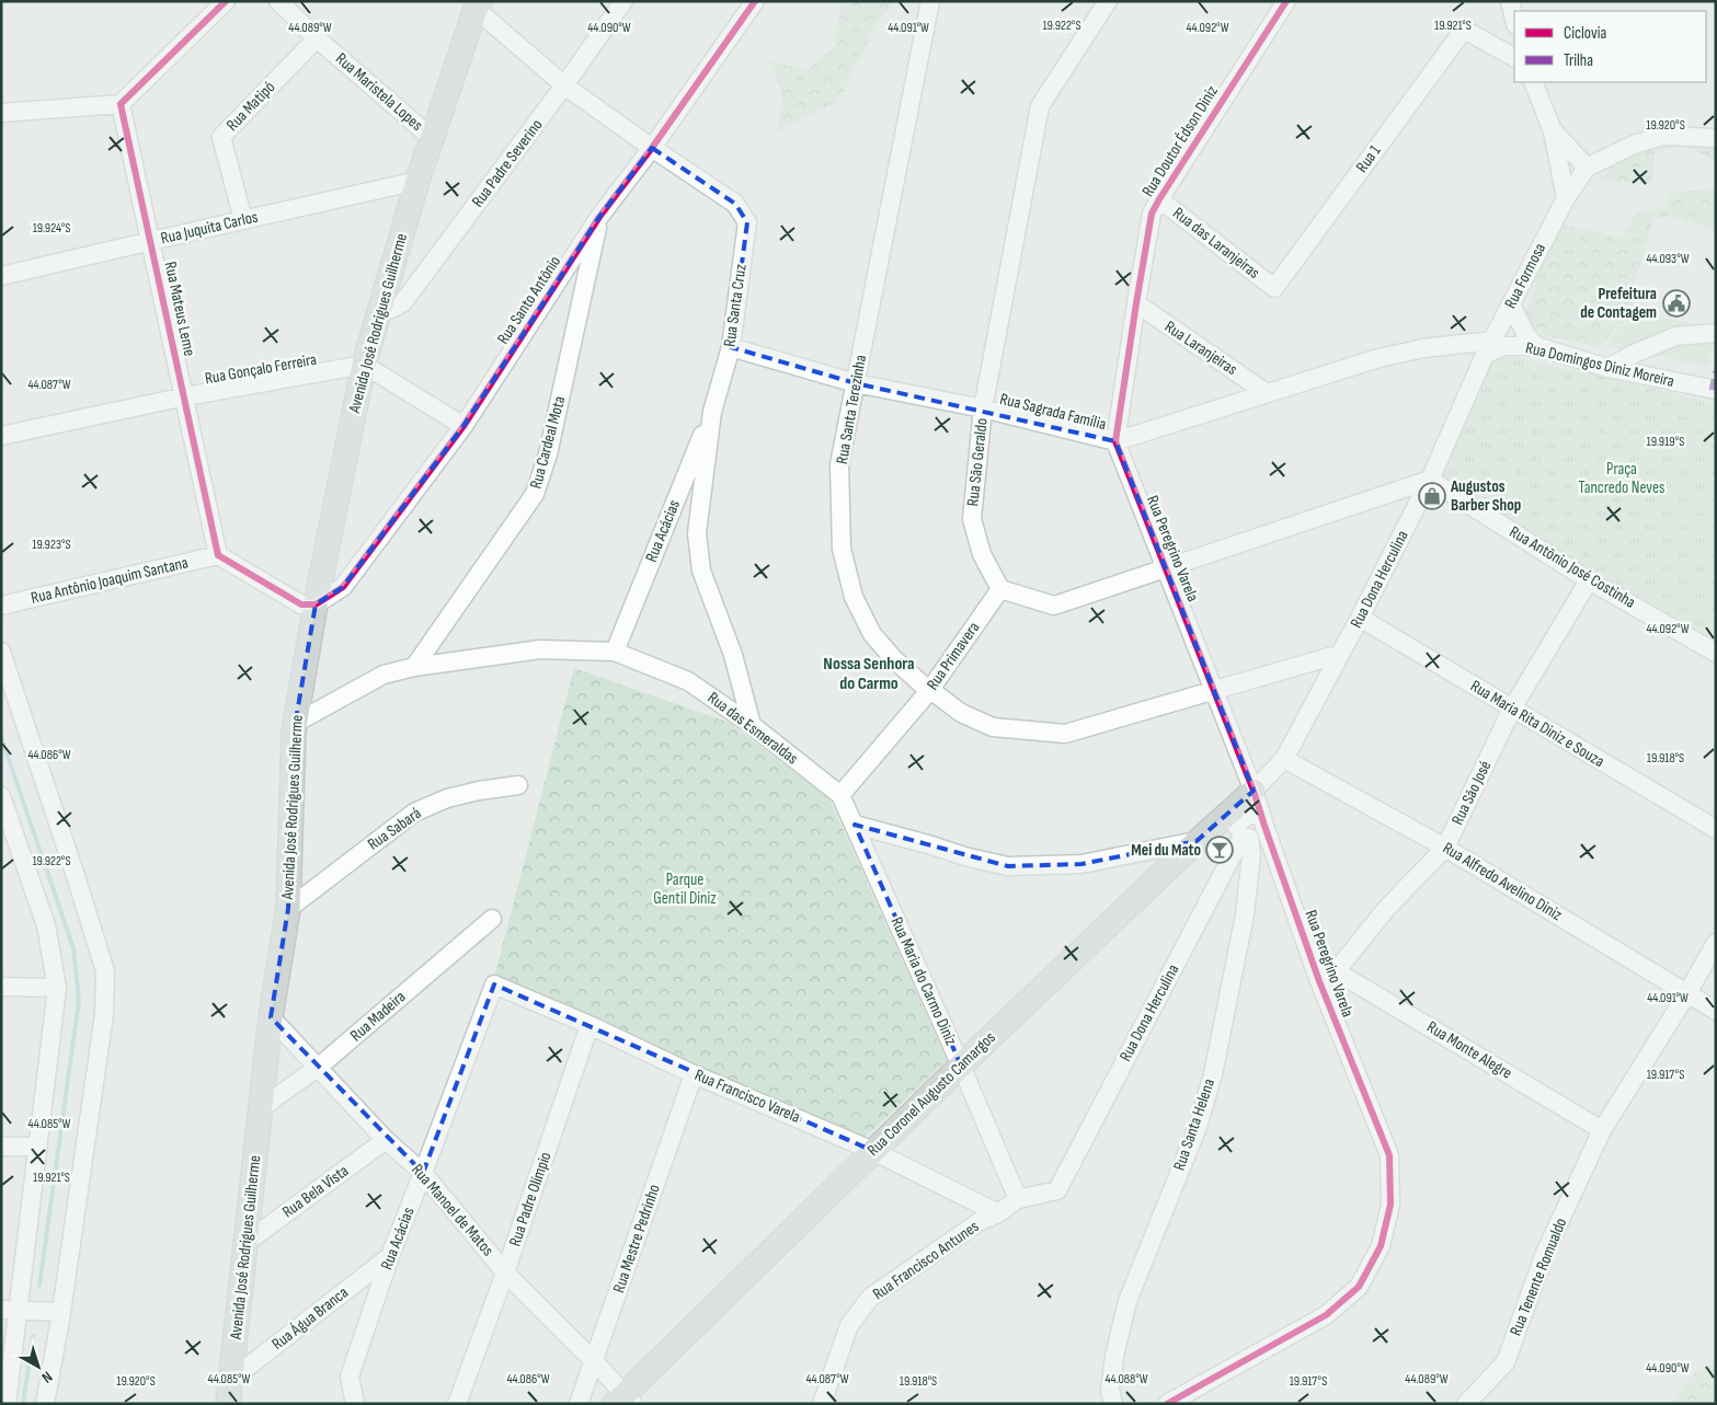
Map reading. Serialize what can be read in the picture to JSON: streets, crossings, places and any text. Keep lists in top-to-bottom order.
{
  "streets": {
    "main road": ["Avenida José Rodrigues Guilherme", "Rua Coronel Augusto Camargos"],
    "street": [
      "Rua Maristela Lopes",
      "Rua Matipó",
      "Rua Doutor Édson Diniz",
      "Rua 1",
      "Rua Padre Severino",
      "Rua Juquita Carlos",
      "Rua das Laranjeiras",
      "Rua Formosa",
      "Rua Santo Antônio",
      "Rua Santa Cruz",
      "Rua Mateus Leme",
      "Rua Laranjeiras",
      "Rua Domingos Diniz Moreira",
      "Rua Gonçalo Ferreira",
      "Rua Santa Terezinha",
      "Rua Sagrada Família",
      "Rua Cardeal Mota",
      "Rua São Geraldo",
      "Rua Acácias",
      "Rua Peregrino Varela",
      "Rua Antônio José Costinha",
      "Rua Dona Herculina",
      "Rua Antônio Joaquim Santana",
      "Rua Primavera",
      "Rua Maria Rita Diniz e Souza",
      "Rua das Esmeraldas",
      "Rua São José",
      "Rua Sabará",
      "Rua Alfredo Avelino Diniz",
      "Rua Maria do Carmo Diniz",
      "Rua Madeira",
      "Rua Monte Alegre",
      "Rua Francisco Varela",
      "Rua Santa Helena",
      "Rua Bela Vista",
      "Rua Padre Olímpio",
      "Rua Manoel de Matos",
      "Rua Mestre Pedrinho",
      "Rua Francisco Antunes",
      "Rua Tenente Romualdo",
      "Rua Água Branca"
    ]
  },
  "crossings": [
    ["Rua Maristela Lopes", "Rua Matipó"],
    ["Rua Maristela Lopes", "Avenida José Rodrigues Guilherme"],
    ["Rua Matipó", "Rua Juquita Carlos"],
    ["Rua Doutor Édson Diniz", "Rua das Laranjeiras"],
    ["Rua Doutor Édson Diniz", "Rua Laranjeiras"],
    ["Rua Doutor Édson Diniz", "Rua Sagrada Família"],
    ["Rua Doutor Édson Diniz", "Rua Peregrino Varela"],
    ["Rua 1", "Rua das Laranjeiras"],
    ["Rua Padre Severino", "Rua Santa Cruz"],
    ["Rua Padre Severino", "Avenida José Rodrigues Guilherme"],
    ["Rua Juquita Carlos", "Rua Mateus Leme"],
    ["Rua Juquita Carlos", "Avenida José Rodrigues Guilherme"],
    ["Rua Formosa", "Rua Domingos Diniz Moreira"],
    ["Rua Formosa", "Rua Sagrada Família"],
    ["Rua Formosa", "Rua Dona Herculina"],
    ["Rua Santo Antônio", "Rua Santa Cruz"],
    ["Rua Santo Antônio", "Avenida José Rodrigues Guilherme"],
    ["Rua Santo Antônio", "Rua Cardeal Mota"],
    ["Rua Santa Cruz", "Avenida José Rodrigues Guilherme"],
    ["Rua Santa Cruz", "Rua Sagrada Família"],
    ["Rua Santa Cruz", "Rua Acácias"],
    ["Rua Santa Cruz", "Rua das Esmeraldas"],
    ["Rua Mateus Leme", "Rua Gonçalo Ferreira"],
    ["Rua Mateus Leme", "Rua Antônio Joaquim Santana"],
    ["Avenida José Rodrigues Guilherme", "Rua Gonçalo Ferreira"],
    ["Avenida José Rodrigues Guilherme", "Rua das Esmeraldas"],
    ["Avenida José Rodrigues Guilherme", "Rua Sabará"],
    ["Avenida José Rodrigues Guilherme", "Rua Madeira"],
    ["Avenida José Rodrigues Guilherme", "Rua Bela Vista"],
    ["Avenida José Rodrigues Guilherme", "Rua Manoel de Matos"],
    ["Avenida José Rodrigues Guilherme", "Rua Água Branca"],
    ["Rua Laranjeiras", "Rua Sagrada Família"],
    ["Rua Domingos Diniz Moreira", "Rua Sagrada Família"],
    ["Rua Domingos Diniz Moreira", "Rua Dona Herculina"],
    ["Rua Santa Terezinha", "Rua Sagrada Família"],
    ["Rua Santa Terezinha", "Rua Peregrino Varela"],
    ["Rua Santa Terezinha", "Rua Dona Herculina"],
    ["Rua Santa Terezinha", "Rua Primavera"],
    ["Rua Sagrada Família", "Rua São Geraldo"],
    ["Rua Sagrada Família", "Rua Peregrino Varela"],
    ["Rua Sagrada Família", "Rua Dona Herculina"],
    ["Rua Cardeal Mota", "Rua das Esmeraldas"],
    ["Rua São Geraldo", "Rua Primavera"],
    ["Rua Acácias", "Rua das Esmeraldas"],
    ["Rua Acácias", "Rua Francisco Varela"],
    ["Rua Acácias", "Rua Manoel de Matos"],
    ["Rua Acácias", "Rua Água Branca"],
    ["Rua Peregrino Varela", "Rua Dona Herculina"],
    ["Rua Peregrino Varela", "Rua São José"],
    ["Rua Peregrino Varela", "Rua Coronel Augusto Camargos"],
    ["Rua Antônio José Costinha", "Rua Dona Herculina"],
    ["Rua Antônio José Costinha", "Rua São José"],
    ["Rua Dona Herculina", "Rua Maria Rita Diniz e Souza"],
    ["Rua Dona Herculina", "Rua Alfredo Avelino Diniz"],
    ["Rua Dona Herculina", "Rua Coronel Augusto Camargos"],
    ["Rua Dona Herculina", "Rua Santa Helena"],
    ["Rua Dona Herculina", "Rua Francisco Antunes"],
    ["Rua Primavera", "Rua das Esmeraldas"],
    ["Rua Maria Rita Diniz e Souza", "Rua São José"],
    ["Rua das Esmeraldas", "Rua Maria do Carmo Diniz"],
    ["Rua São José", "Rua Alfredo Avelino Diniz"],
    ["Rua São José", "Rua Monte Alegre"],
    ["Rua Alfredo Avelino Diniz", "Rua Tenente Romualdo"],
    ["Rua Maria do Carmo Diniz", "Rua Coronel Augusto Camargos"],
    ["Rua Maria do Carmo Diniz", "Rua Francisco Antunes"],
    ["Rua Madeira", "Rua Manoel de Matos"],
    ["Rua Monte Alegre", "Rua Tenente Romualdo"],
    ["Rua Coronel Augusto Camargos", "Rua Francisco Varela"],
    ["Rua Coronel Augusto Camargos", "Rua Santa Helena"],
    ["Rua Coronel Augusto Camargos", "Rua Manoel de Matos"],
    ["Rua Francisco Varela", "Rua Padre Olímpio"],
    ["Rua Francisco Varela", "Rua Mestre Pedrinho"],
    ["Rua Francisco Varela", "Rua Francisco Antunes"],
    ["Rua Bela Vista", "Rua Manoel de Matos"],
    ["Rua Padre Olímpio", "Rua Manoel de Matos"],
    ["Rua Manoel de Matos", "Rua Mestre Pedrinho"]
  ],
  "districts": ["Nossa Senhora do Carmo"],
  "parks": ["Praça Tancredo Neves", "Parque Gentil Diniz"],
  "places": {
    "public building": ["Prefeitura de Contagem"],
    "shop": ["Augustos Barber Shop"],
    "bar": ["Mei du Mato"]
  },
  "legend": ["Ciclovia", "Trilha"],
  "north": "bottom right",
  "coordinates": [
    "19.922°S",
    "19.921°S",
    "44.089°W",
    "44.091°W",
    "44.092°W",
    "44.090°W",
    "19.920°S",
    "19.924°S",
    "44.093°W",
    "44.087°W",
    "19.919°S",
    "19.923°S",
    "44.086°W",
    "19.918°S",
    "19.917°S",
    "44.085°W",
    "44.088°W"
  ]
}
